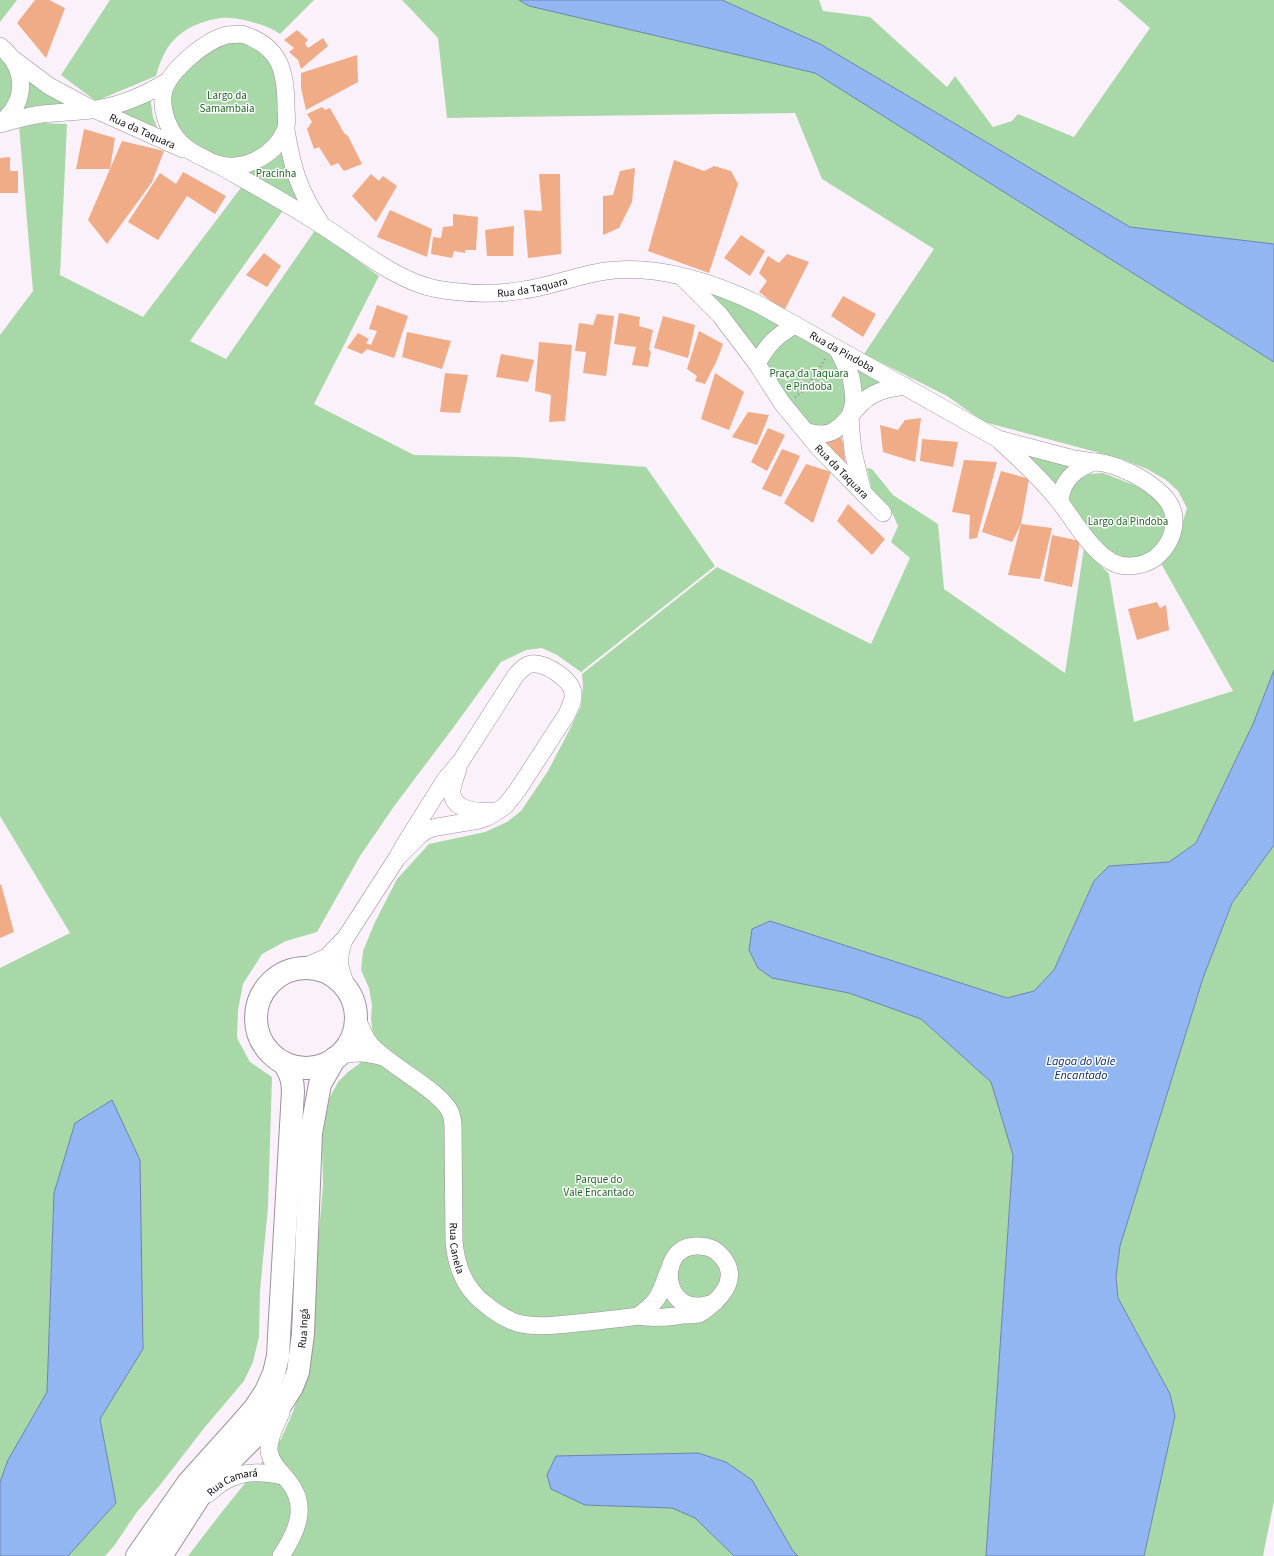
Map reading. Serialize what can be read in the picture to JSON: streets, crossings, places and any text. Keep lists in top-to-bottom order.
{
  "streets": {
    "street": [
      "Rua da Taquara",
      "Rua da Pindoba",
      "Rua Canela",
      "Rua Ingá",
      "Rua Camará"
    ]
  },
  "crossings": [
    ["Rua da Taquara", "Rua da Pindoba"],
    ["Rua Canela", "Rua Ingá"],
    ["Rua Ingá", "Rua Camará"]
  ],
  "water": ["Lagoa do Vale Encantado"],
  "parks": [
    "Largo da Samambaia",
    "Pracinha",
    "Praça da Taquara e Pindoba",
    "Largo da Pindoba",
    "Parque do Vale Encantado"
  ]
}
